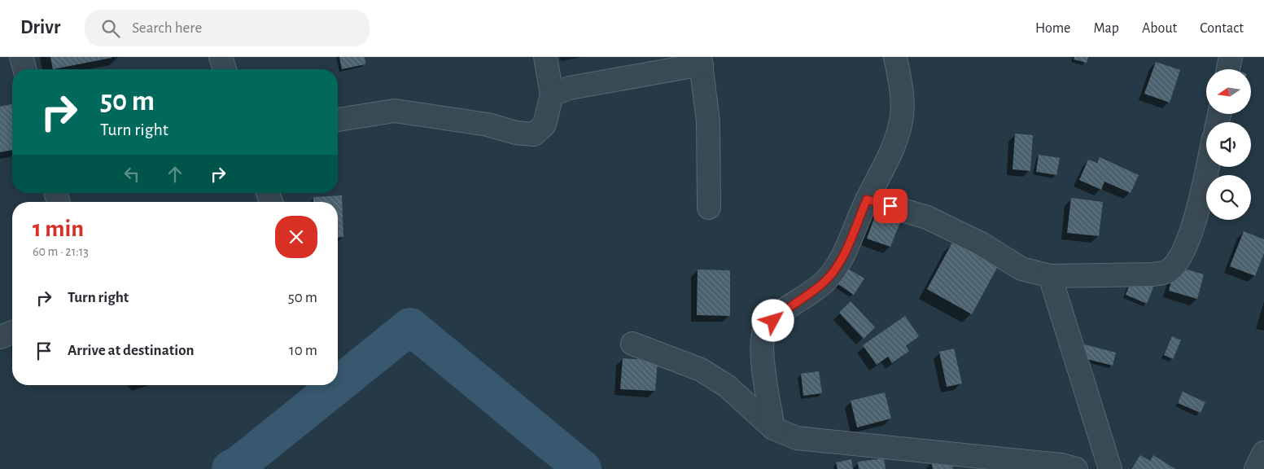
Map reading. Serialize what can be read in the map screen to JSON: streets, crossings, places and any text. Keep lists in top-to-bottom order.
{
  "north": "left",
  "page": {
    "header": "Drivr",
    "search": "Search here",
    "nav": [
      "Home",
      "Map",
      "About",
      "Contact"
    ],
    "turn": ["50 m", "Turn right"],
    "heading": ["1 min", "60 m · 21:13"],
    "list": [
      {
        "name": "Turn right",
        "value": "50 m"
      },
      {
        "name": "Arrive at destination",
        "value": "10 m"
      }
    ]
  }
}
